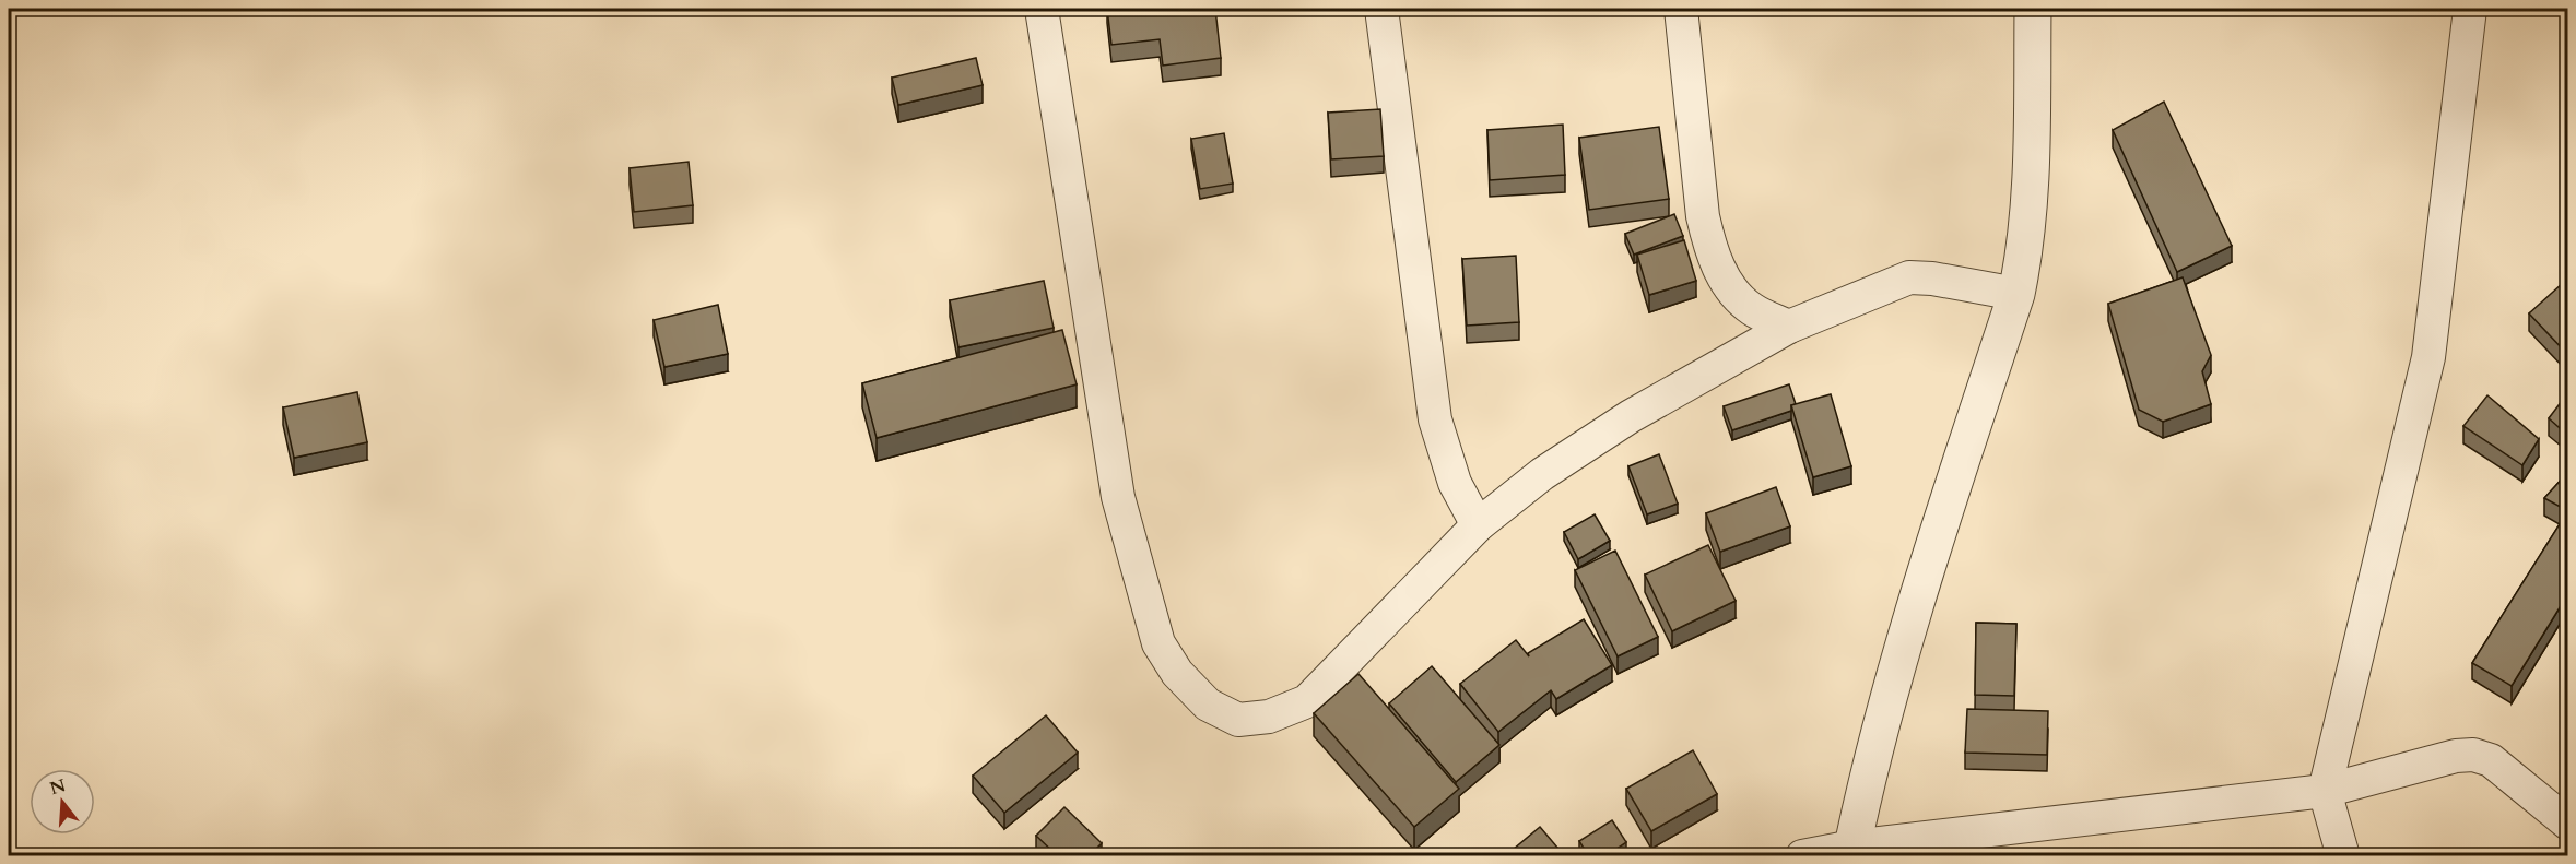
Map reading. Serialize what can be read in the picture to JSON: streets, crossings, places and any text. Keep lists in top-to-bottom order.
{
  "north": "top"
}
